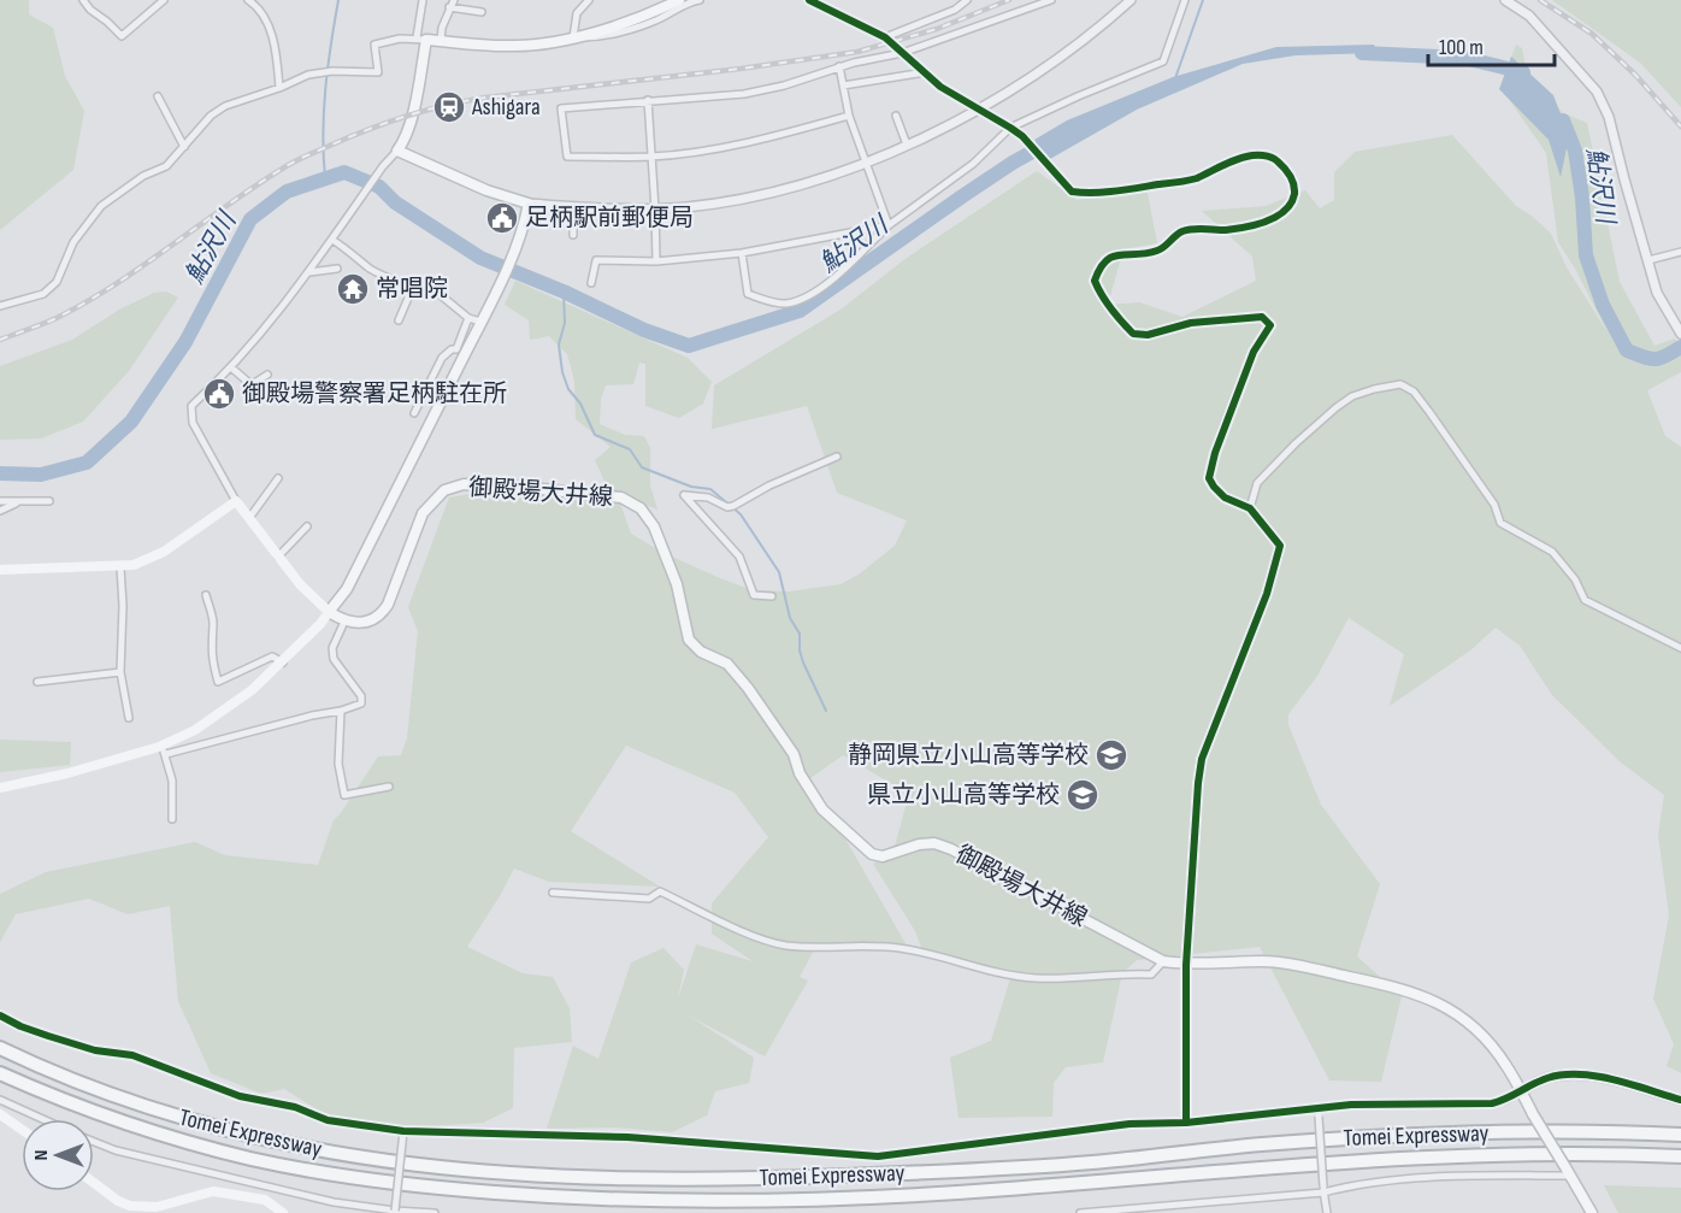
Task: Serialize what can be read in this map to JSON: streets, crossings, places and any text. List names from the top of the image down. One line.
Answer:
{"streets":{"highway":["Tomei Expressway"],"main road":["御殿場大井線"]},"water":["鮎沢川"],"places":{"station":["Ashigara"],"public building":["足柄駅前郵便局","御殿場警察署足柄駐在所"],"temple":["常唱院"],"school or university":["静岡県立小山高等学校","県立小山高等学校"]},"scale_bar":"100 m","north":"left"}
